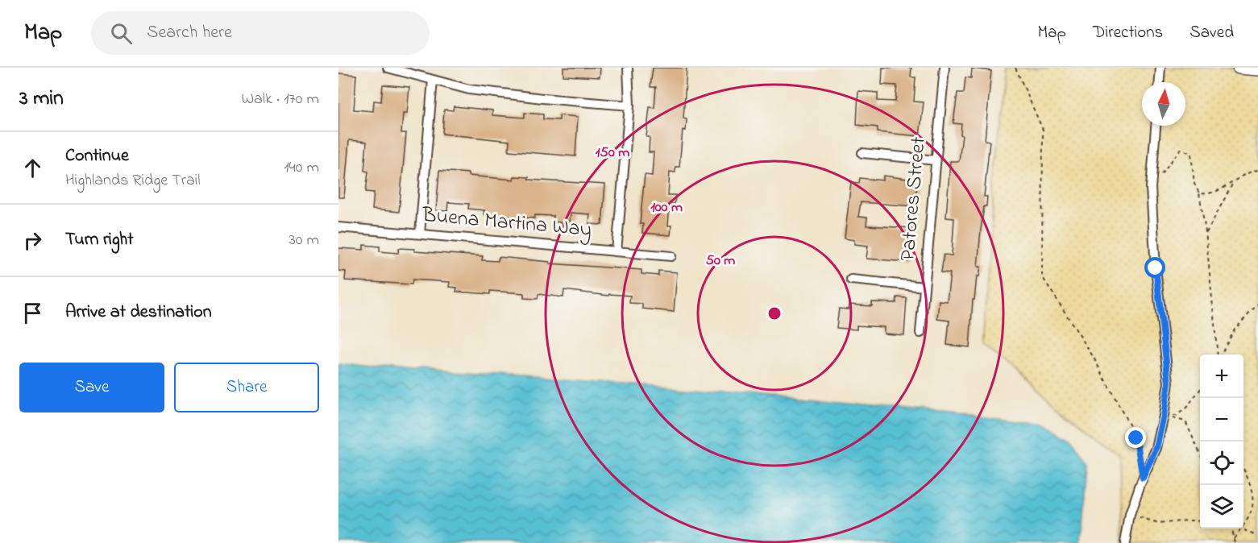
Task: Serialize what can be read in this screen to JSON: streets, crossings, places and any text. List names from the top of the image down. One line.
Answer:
{"streets":{"street":["Patores Street","Buena Martina Way"]},"north":"top","page":{"header":"Map","search":"Search here","nav":["Map","Directions","Saved"],"heading":["3 min","Walk · 170 m"],"list":[["Continue","Highlands Ridge Trail","140 m"],["Turn right","30 m"],"Arrive at destination"],"buttons":["Save","Share"],"map_buttons":["+","−"]},"rings":["150 m","100 m","50 m"]}
